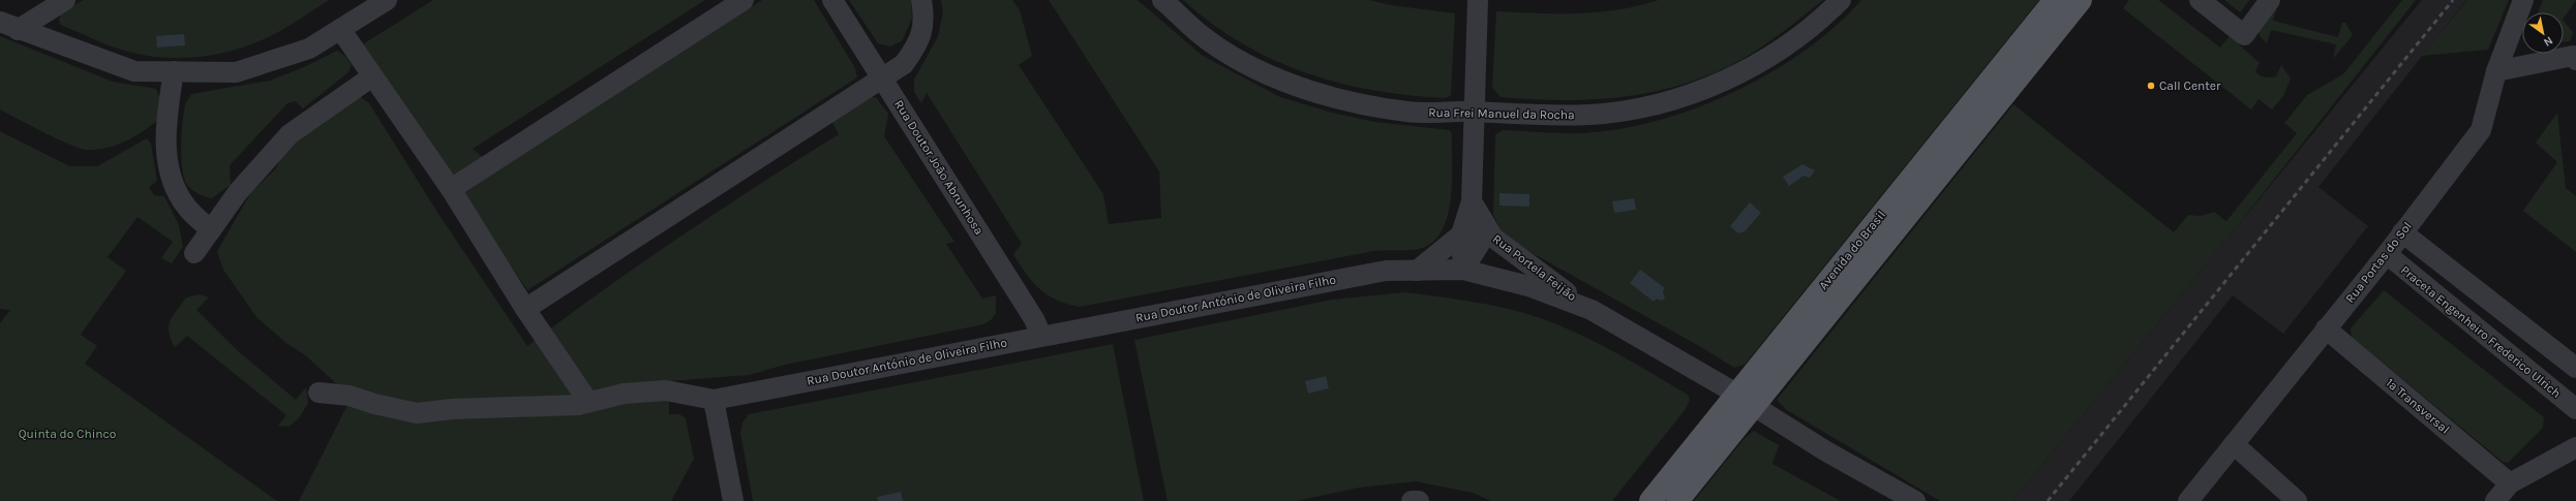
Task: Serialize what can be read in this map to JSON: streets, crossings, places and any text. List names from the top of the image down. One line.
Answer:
{"streets":{"main road":["Avenida do Brasil"],"street":["Rua Frei Manuel da Rocha","Rua Doutor João Abrunhosa","Rua Portas do Sol","Rua Portela Feijão","Rua Doutor António de Oliveira Filho","Praceta Engenheiro Frederico Ulrich","1ª Transversal"]},"crossings":[["Rua Frei Manuel da Rocha","Rua Portela Feijão"],["Rua Doutor João Abrunhosa","Rua Doutor António de Oliveira Filho"],["Avenida do Brasil","Rua Doutor António de Oliveira Filho"],["Rua Portas do Sol","Praceta Engenheiro Frederico Ulrich"],["Rua Portas do Sol","1ª Transversal"],["Rua Portela Feijão","Rua Doutor António de Oliveira Filho"]],"parks":["Quinta do Chinco"],"places":["Call Center"],"north":"bottom right"}
